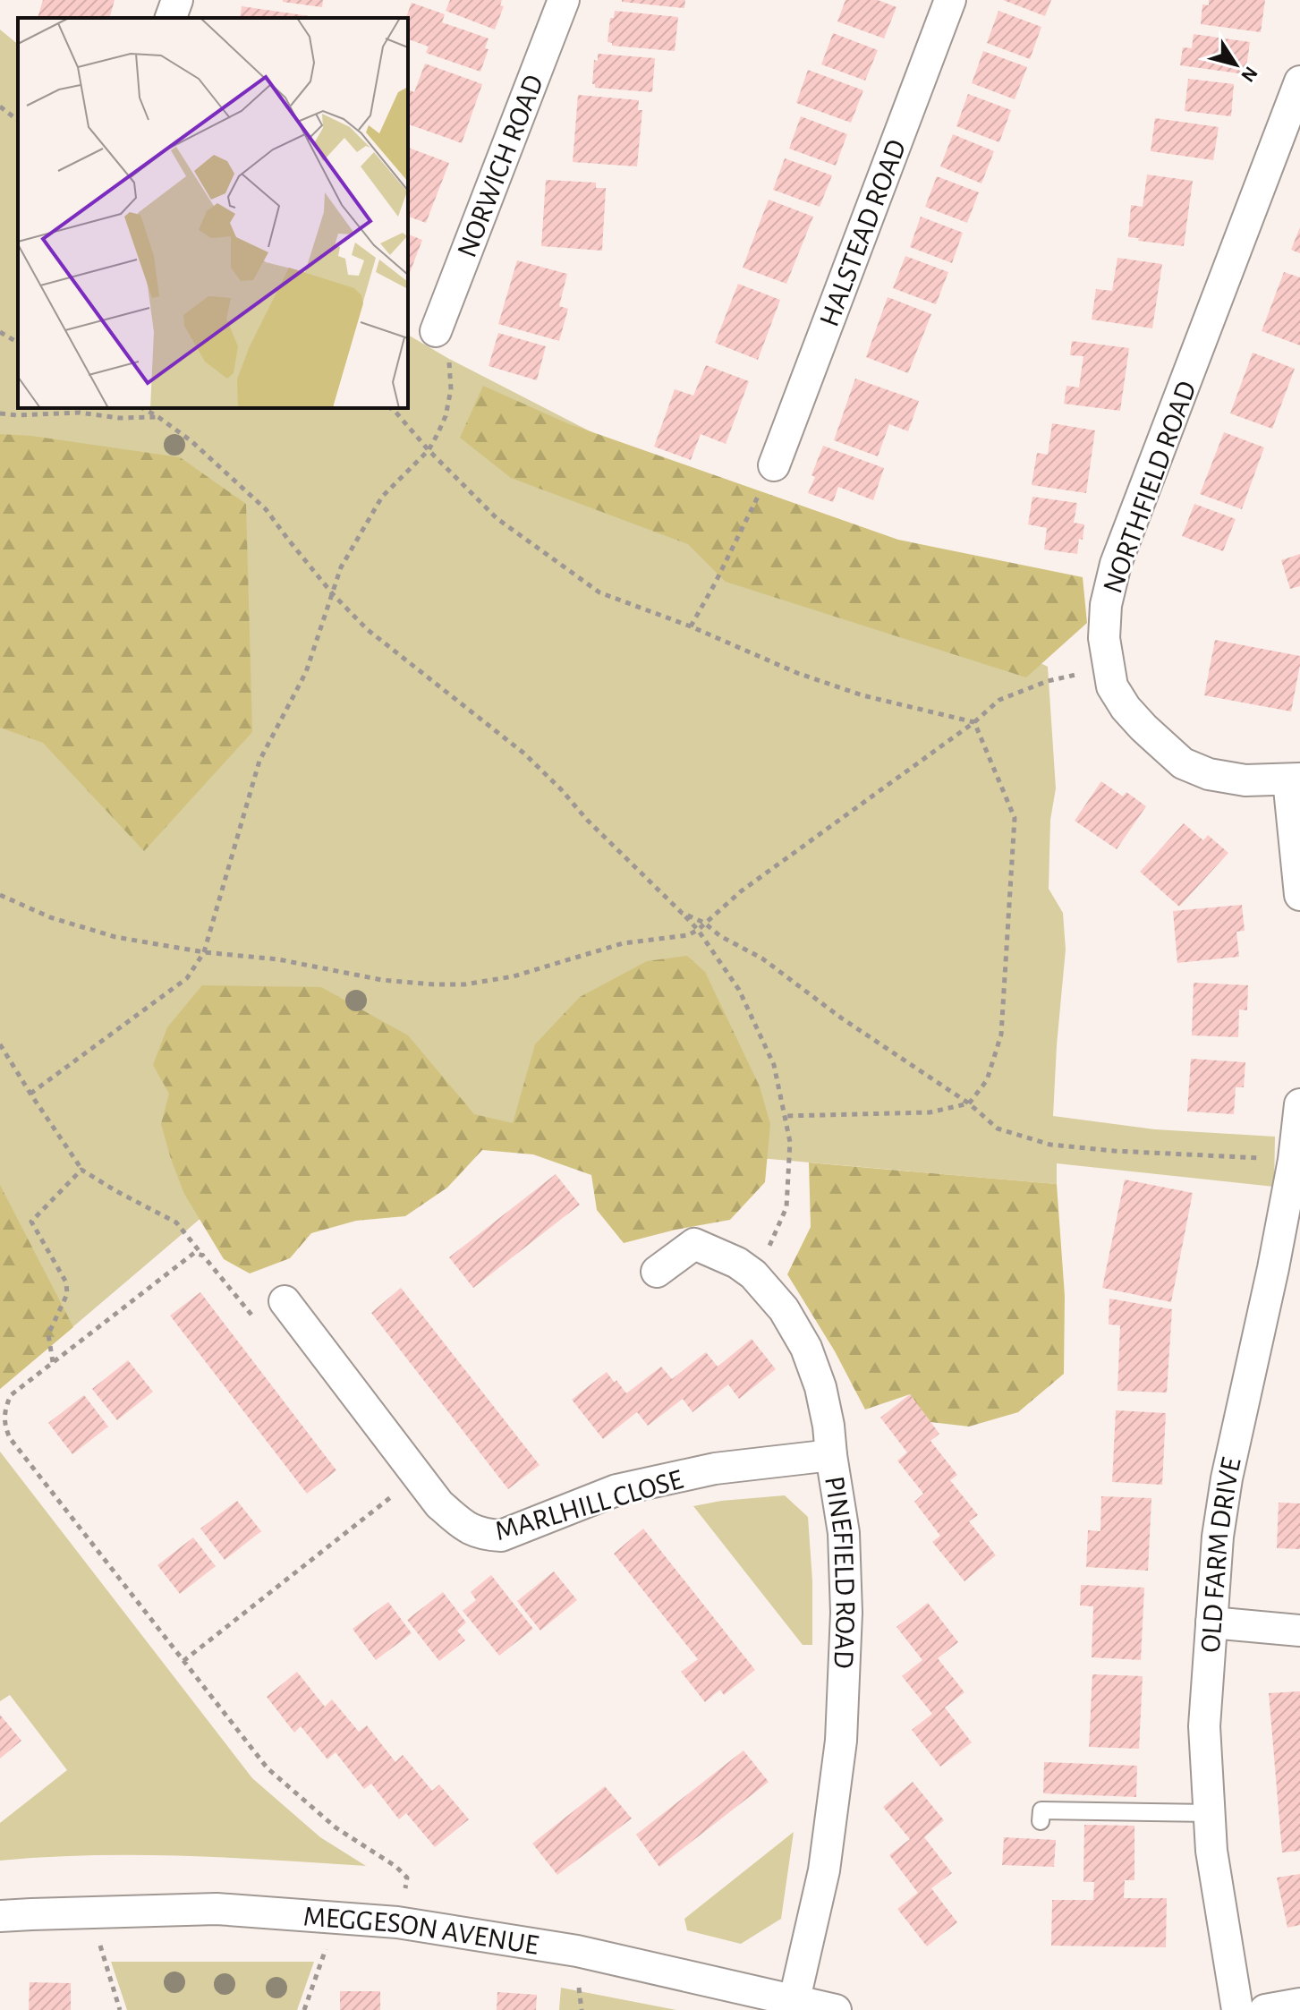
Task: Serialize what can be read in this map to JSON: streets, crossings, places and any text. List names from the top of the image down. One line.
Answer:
{"streets":{"street":["NORWICH ROAD","HALSTEAD ROAD","NORTHFIELD ROAD","MARLHILL CLOSE","OLD FARM DRIVE","PINEFIELD ROAD","MEGGESON AVENUE"]},"crossings":[["MARLHILL CLOSE","PINEFIELD ROAD"],["PINEFIELD ROAD","MEGGESON AVENUE"]],"north":"bottom right"}
